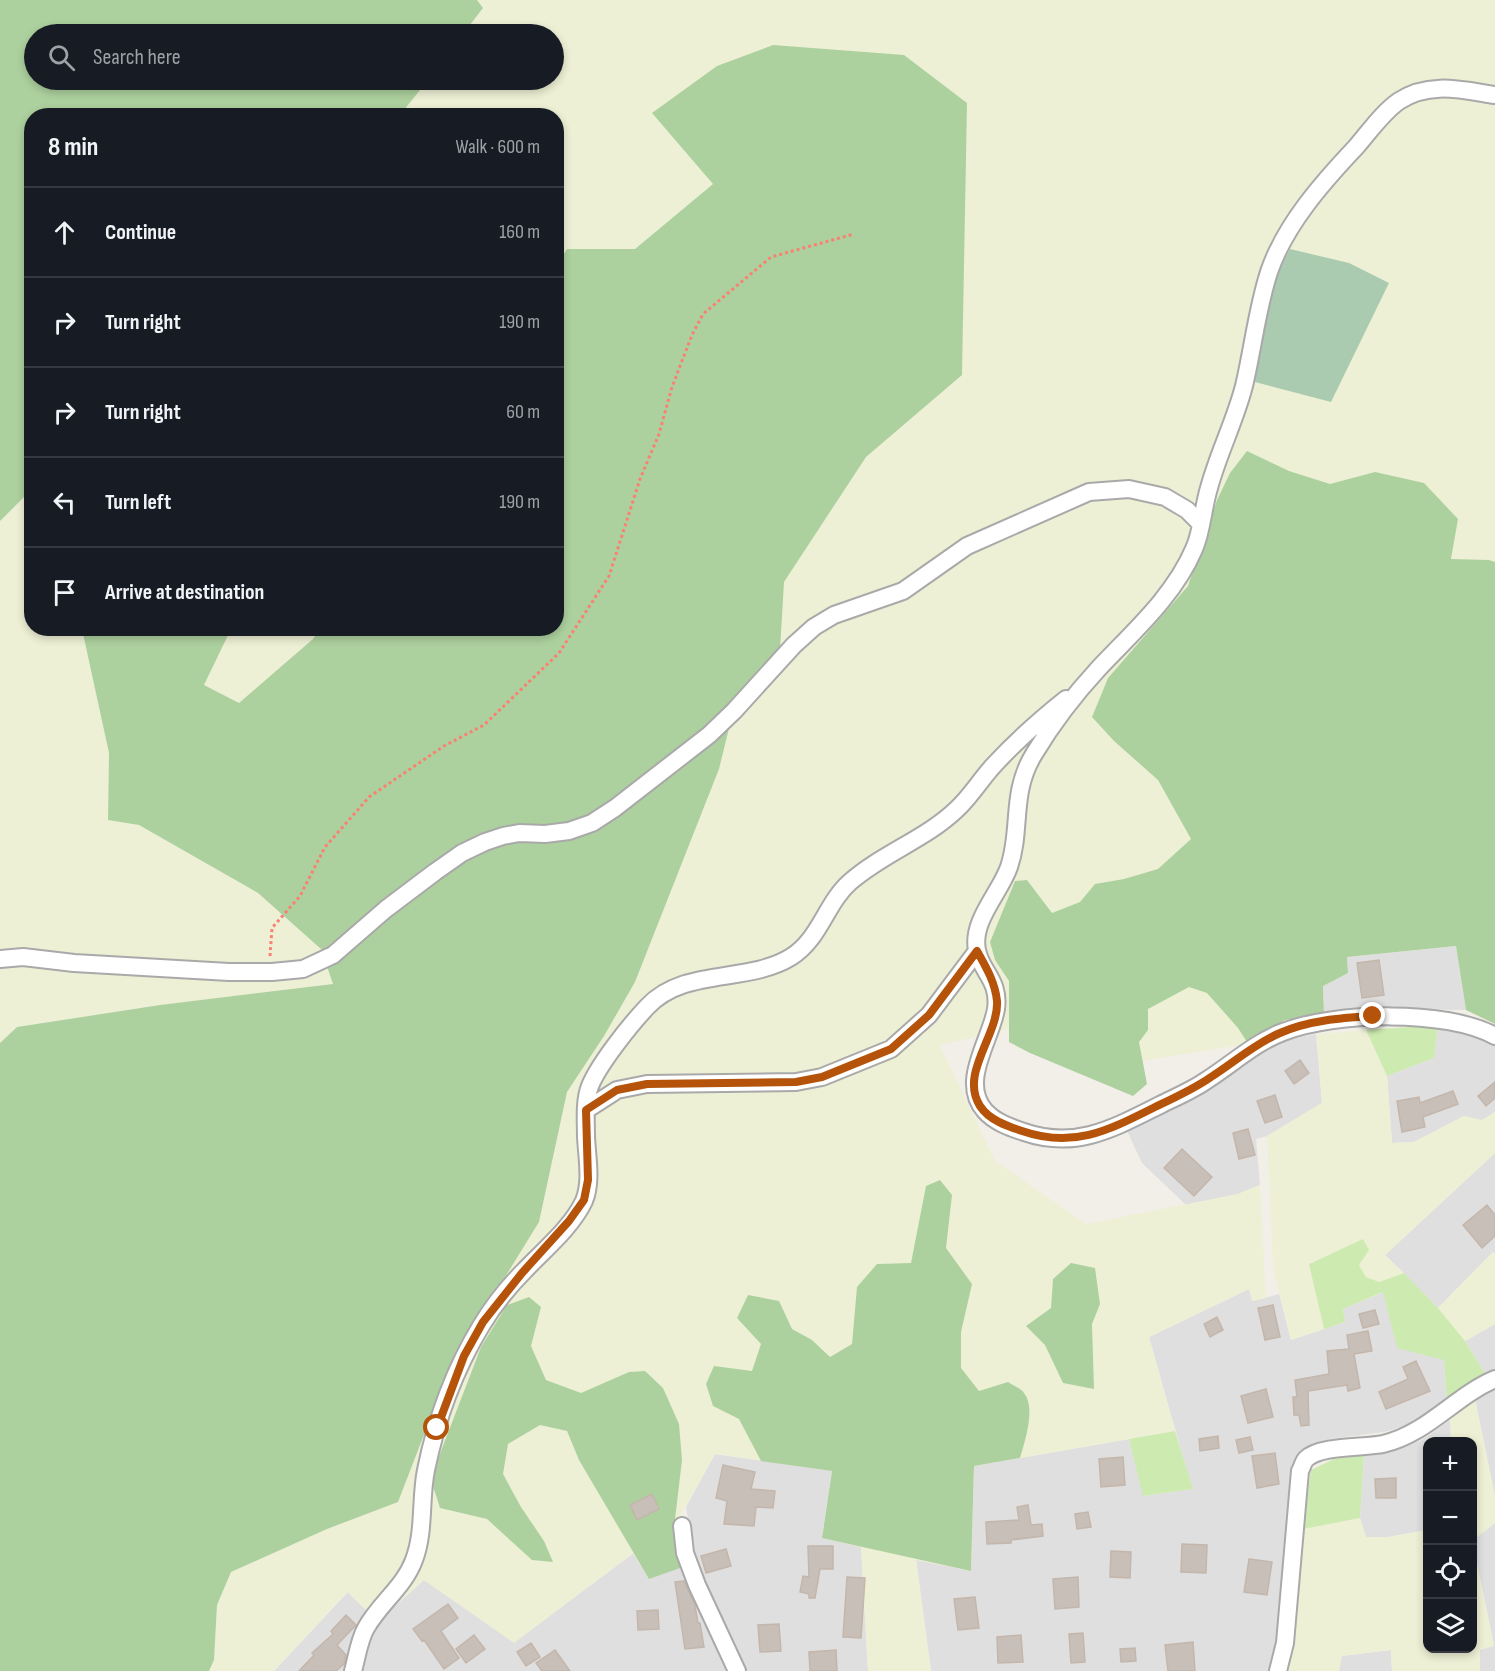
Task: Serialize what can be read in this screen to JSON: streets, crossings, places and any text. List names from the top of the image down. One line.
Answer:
{"page":{"search":"Search here","heading":["8 min","Walk · 600 m"],"list":[["Continue","160 m"],["Turn right","190 m"],["Turn right","60 m"],["Turn left","190 m"],"Arrive at destination"],"map_buttons":["+","−"]}}
